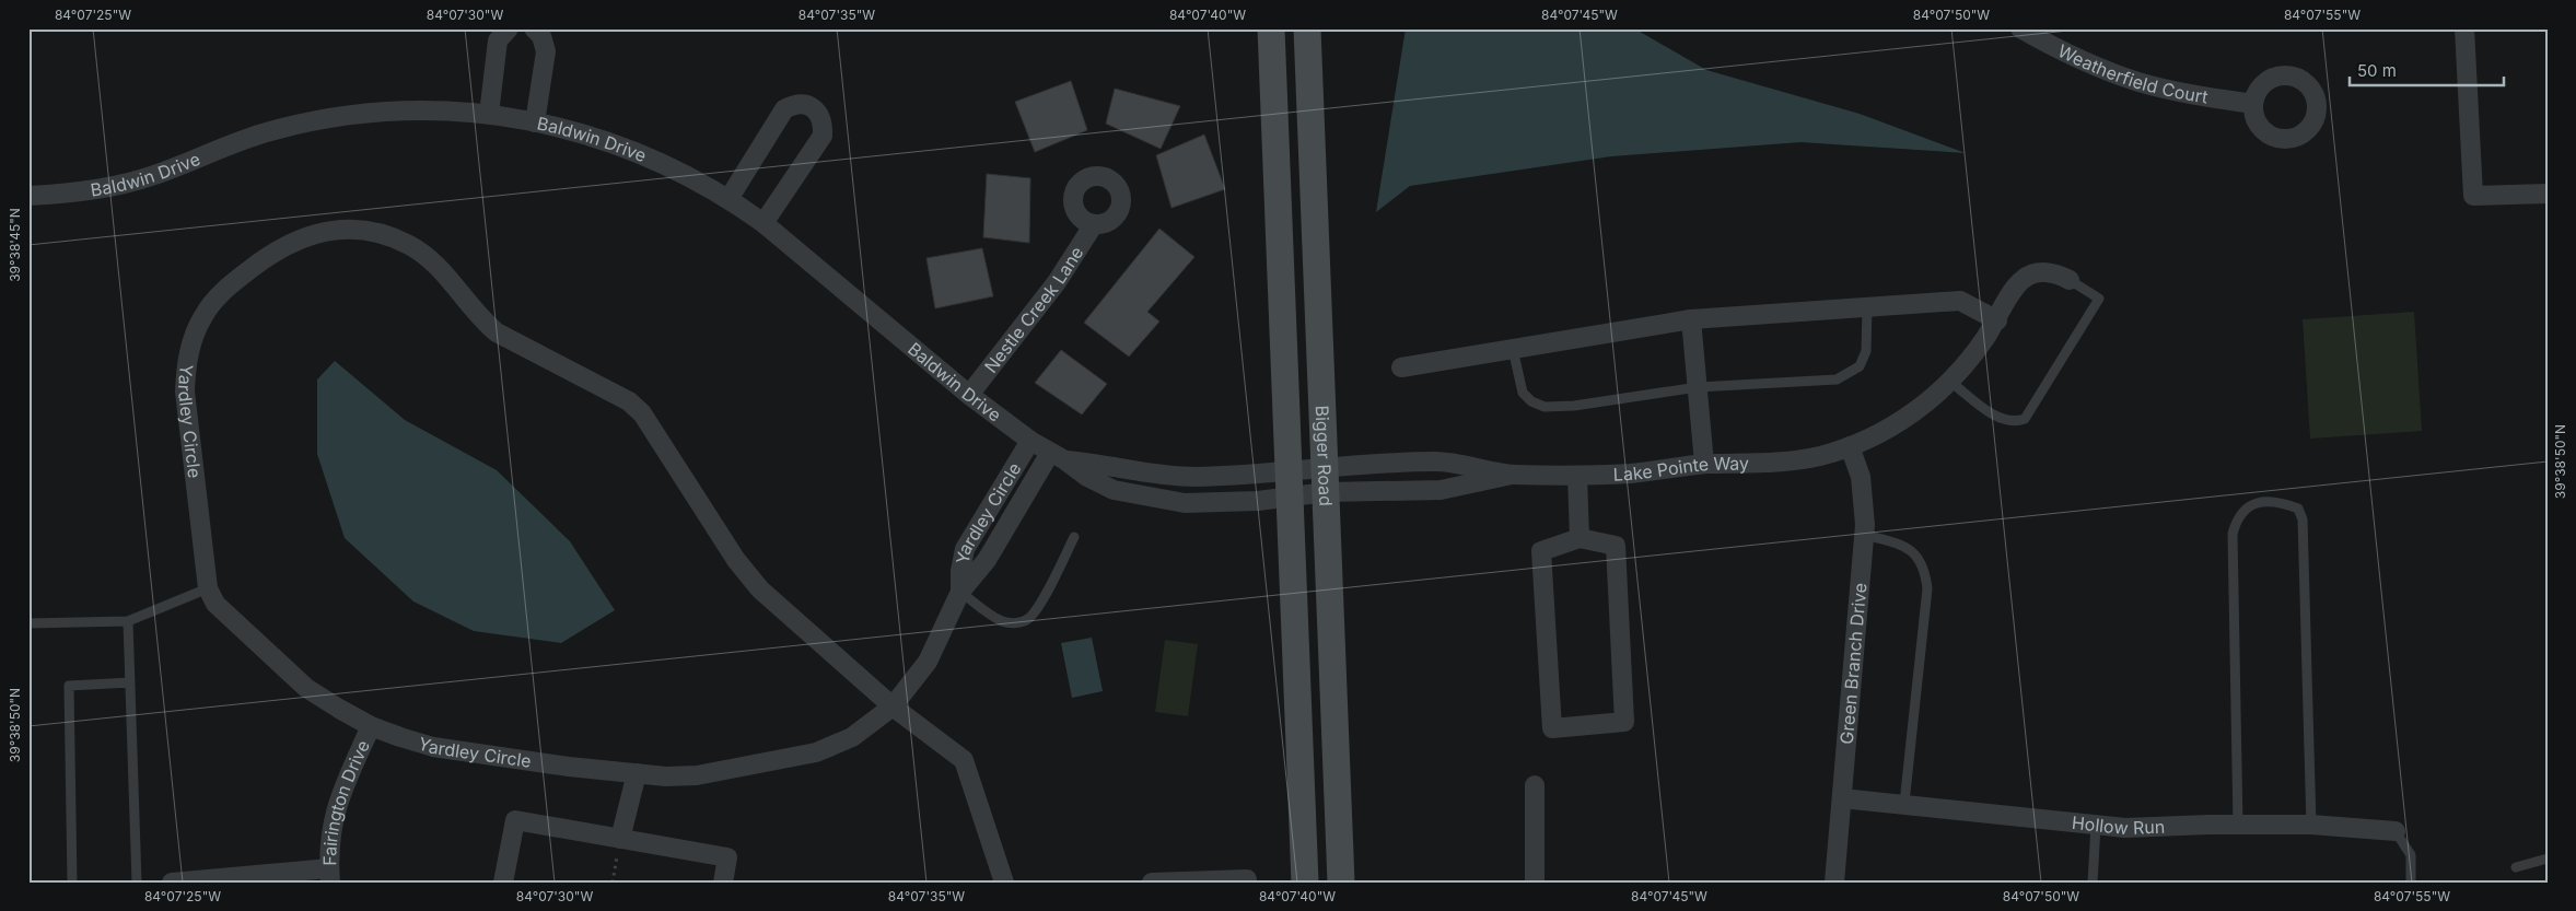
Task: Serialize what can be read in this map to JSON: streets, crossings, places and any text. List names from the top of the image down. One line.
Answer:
{"streets":{"street":["Weatherfield Court","Baldwin Drive","Nestle Creek Lane","Yardley Circle","Bigger Road","Lake Pointe Way","Green Branch Drive","Fairington Drive","Hollow Run"]},"crossings":[["Baldwin Drive","Nestle Creek Lane"],["Baldwin Drive","Yardley Circle"],["Baldwin Drive","Bigger Road"],["Baldwin Drive","Lake Pointe Way"],["Yardley Circle","Fairington Drive"],["Bigger Road","Lake Pointe Way"],["Lake Pointe Way","Green Branch Drive"],["Green Branch Drive","Hollow Run"]],"scale_bar":"50 m","coordinates":["84°07'25\"W","84°07'30\"W","84°07'35\"W","84°07'40\"W","84°07'45\"W","84°07'50\"W","84°07'55\"W","39°38'45\"N","39°38'50\"N"]}
